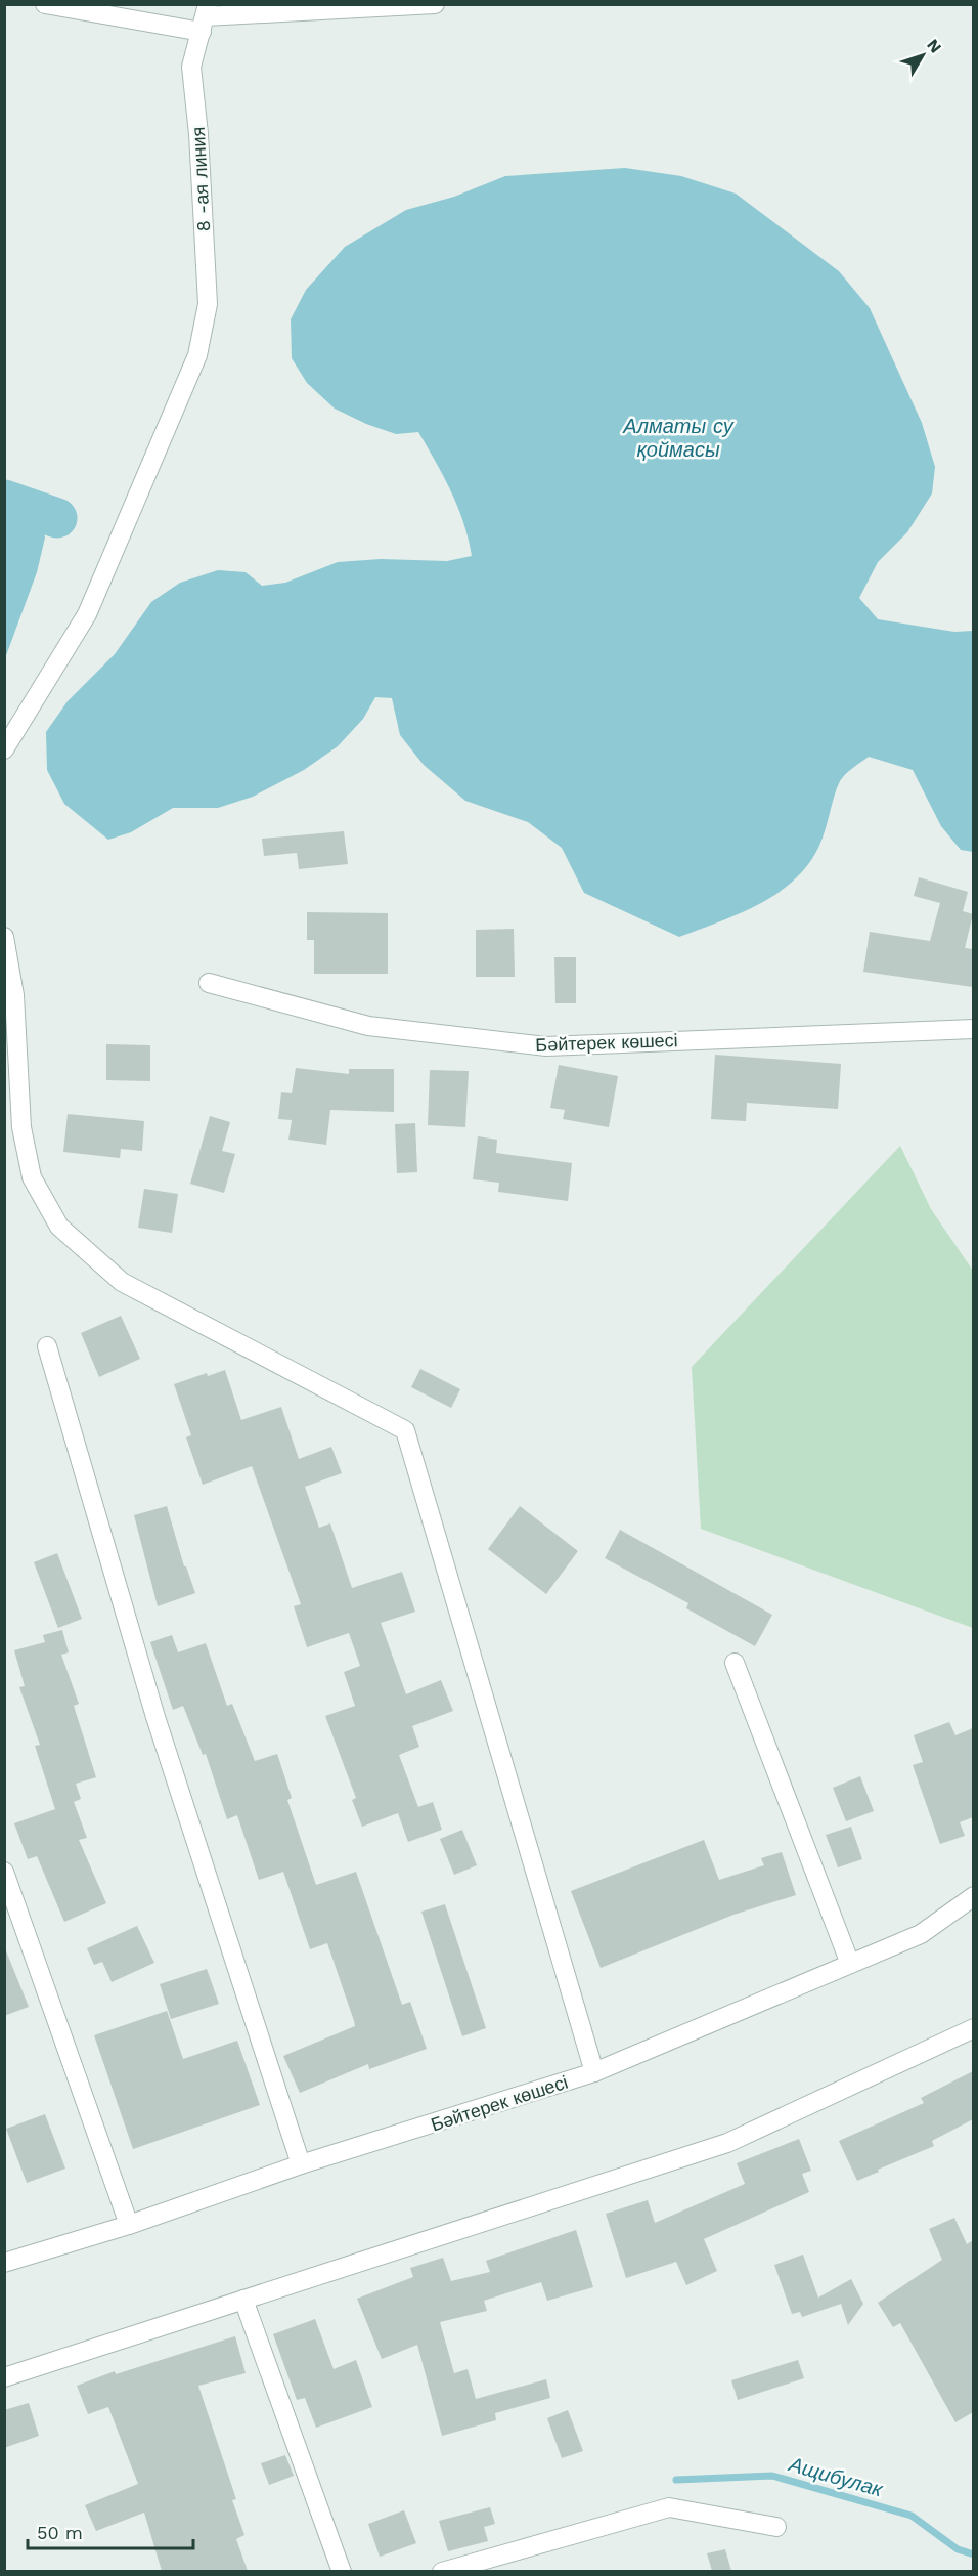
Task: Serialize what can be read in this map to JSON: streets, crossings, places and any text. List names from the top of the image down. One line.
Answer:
{"streets":{"street":["8 -ая линия","Бәйтерек көшесі"]},"water":["Алматы су қоймасы","Ащибулак"],"scale_bar":"50 m","north":"top right"}
